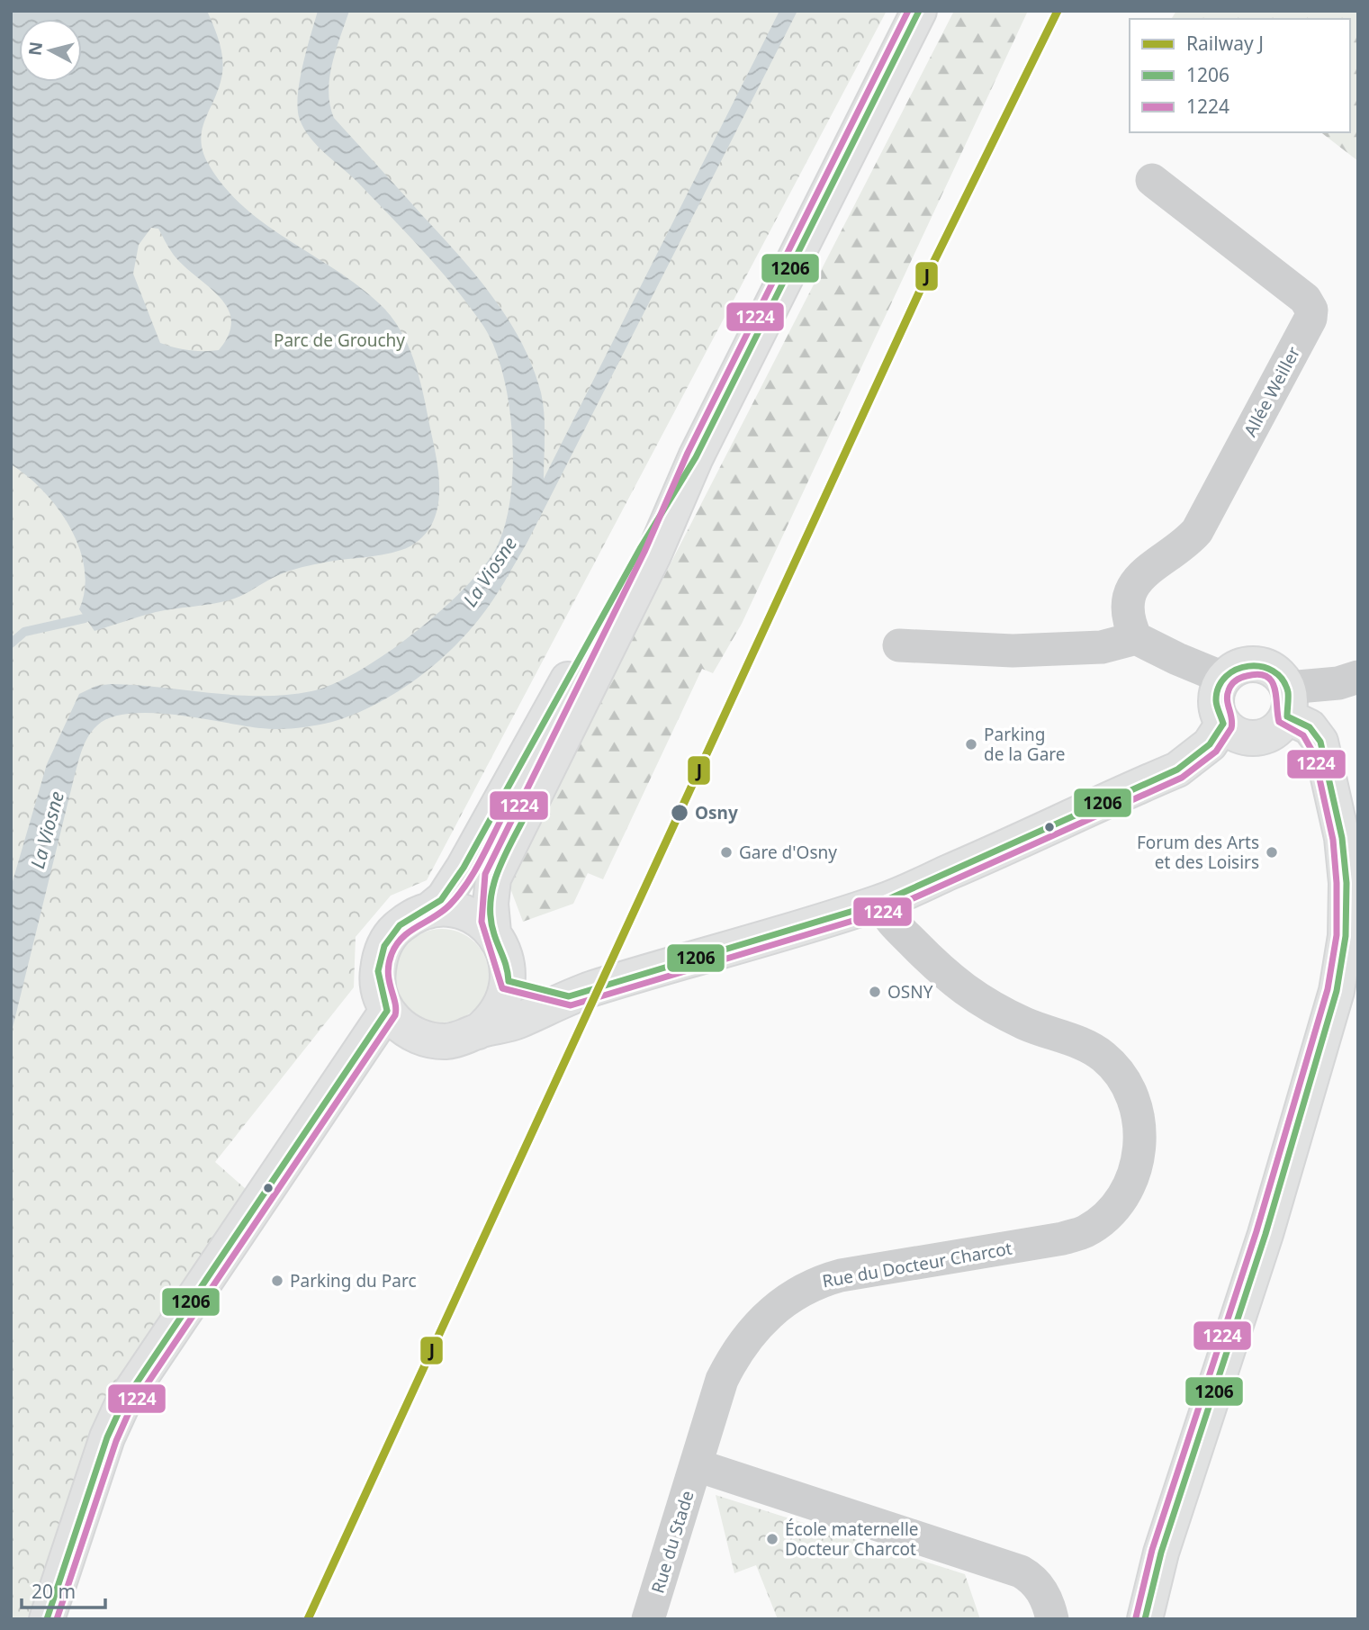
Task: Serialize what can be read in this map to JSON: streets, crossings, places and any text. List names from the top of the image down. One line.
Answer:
{"streets":{"street":["Allée Weiller","Rue du Docteur Charcot","Rue du Stade"]},"crossings":[["Rue du Docteur Charcot","Rue du Stade"]],"water":["La Viosne"],"parks":["Parc de Grouchy"],"places":["Parking de la Gare","Osny","Gare d'Osny","Forum des Arts et des Loisirs","OSNY","Parking du Parc","École maternelle Docteur Charcot"],"lines":["rail line J","transit line 1206","transit line 1224"],"legend":["Railway J","1206","1224"],"scale_bar":"20 m","north":"left"}
